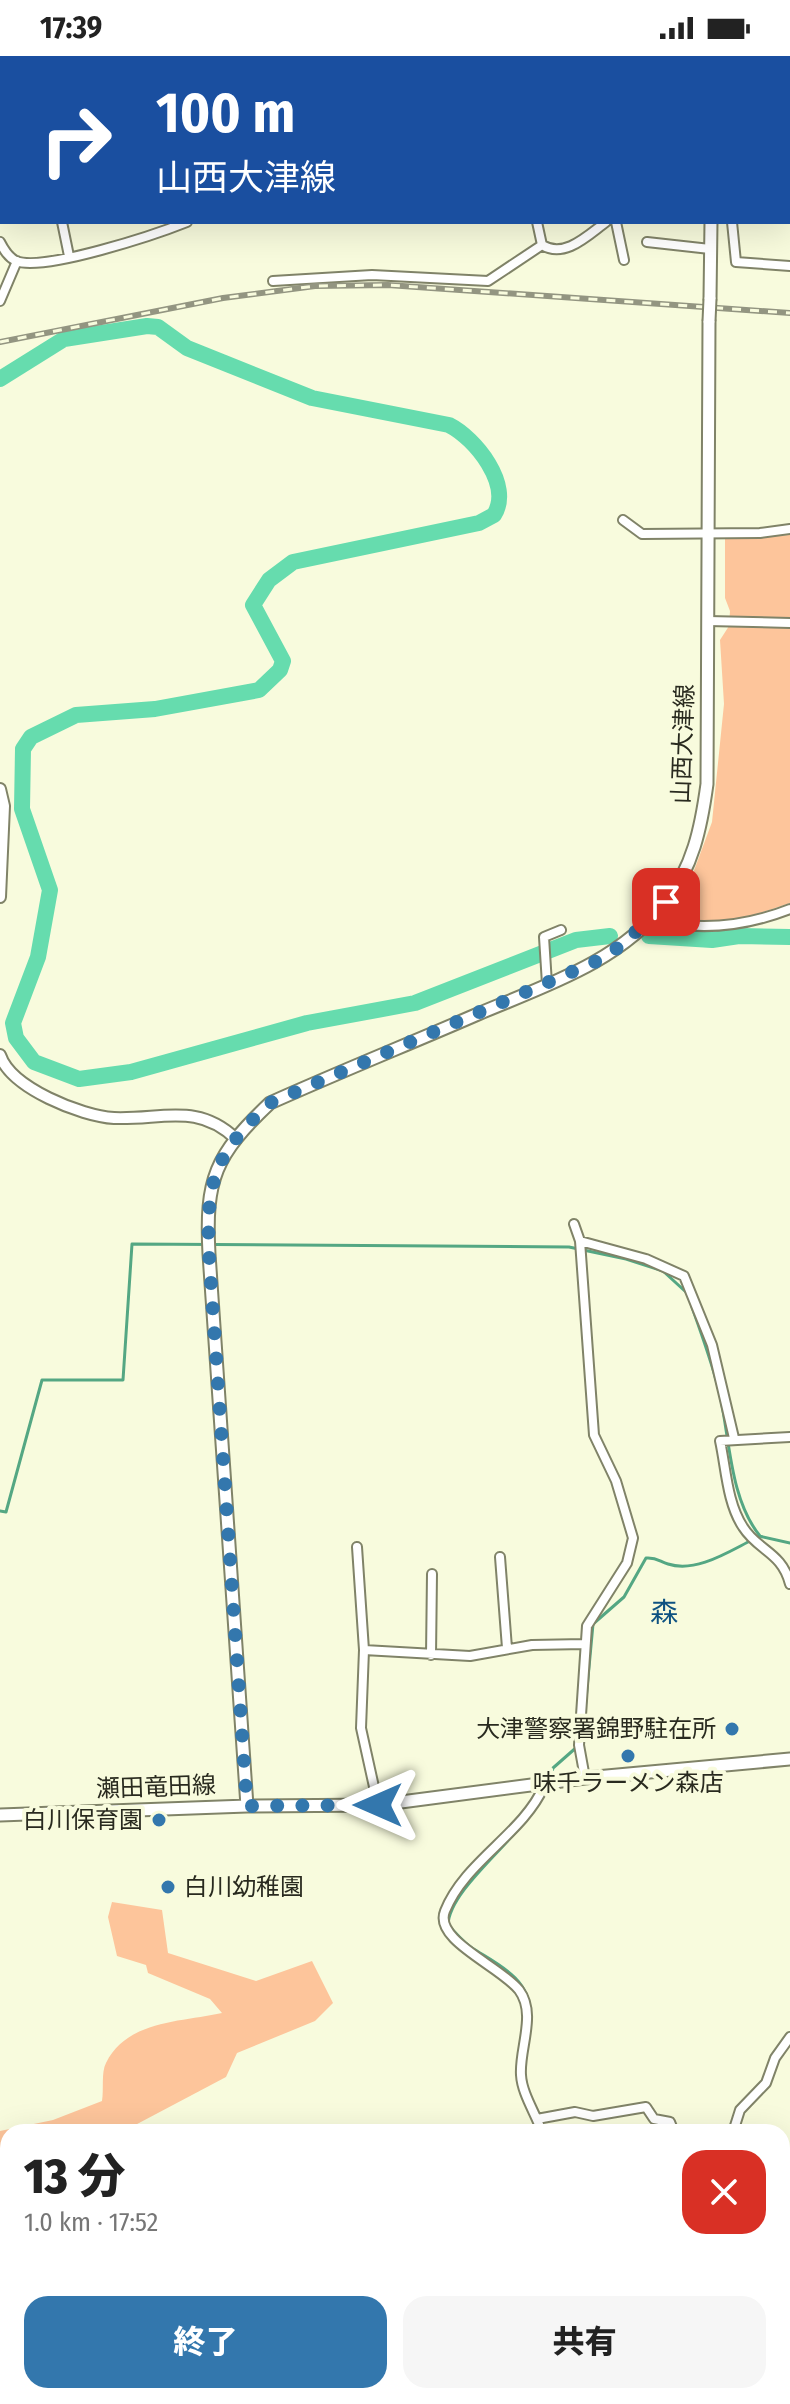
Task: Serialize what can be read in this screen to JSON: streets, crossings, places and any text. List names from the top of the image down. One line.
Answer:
{"streets":{"main road":["山西大津線","瀬田竜田線"]},"crossings":[["山西大津線","瀬田竜田線"]],"districts":["森"],"places":["大津警察署錦野駐在所","味千ラーメン森店","白川保育園","白川幼稚園"],"page":{"status":"17:39","turn":["100 m","山西大津線"],"heading":["13 分","1.0 km · 17:52"],"buttons":["終了","共有"]}}
